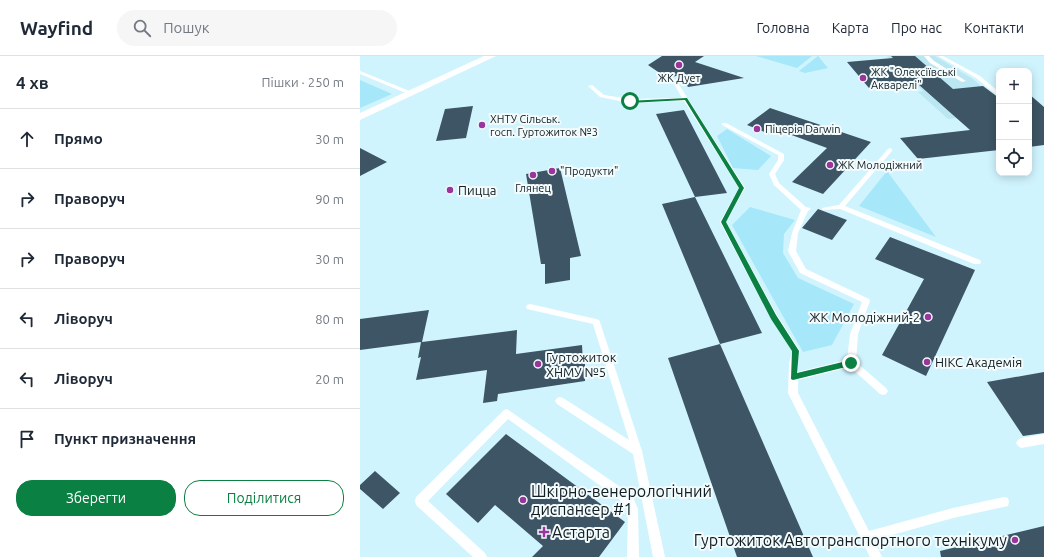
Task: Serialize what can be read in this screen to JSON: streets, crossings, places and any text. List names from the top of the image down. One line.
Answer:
{"places":{"other":["ЖК Дует","ЖК \"Олексіївські Акварелі\"","ХНТУ Сільськ. госп. Гуртожиток №3","Піцерія Darwin","ЖК Молодіжний","\"Продукти\"","Глянец","Пицца","ЖК Молодіжний-2","НІКС Академія","Гуртожиток ХНМУ №5","Шкірно-венерологічний диспансер #1","Гуртожиток Автотранспортного технікуму"],"health":["Астарта"]},"page":{"header":"Wayfind","search":"Пошук","nav":["Головна","Карта","Про нас","Контакти"],"heading":["4 хв","Пішки · 250 m"],"map_buttons":["+","−"],"list":[["Прямо","30 m"],["Праворуч","90 m"],["Праворуч","30 m"],["Ліворуч","80 m"],["Ліворуч","20 m"],"Пункт призначення"],"buttons":["Зберегти","Поділитися"]}}
